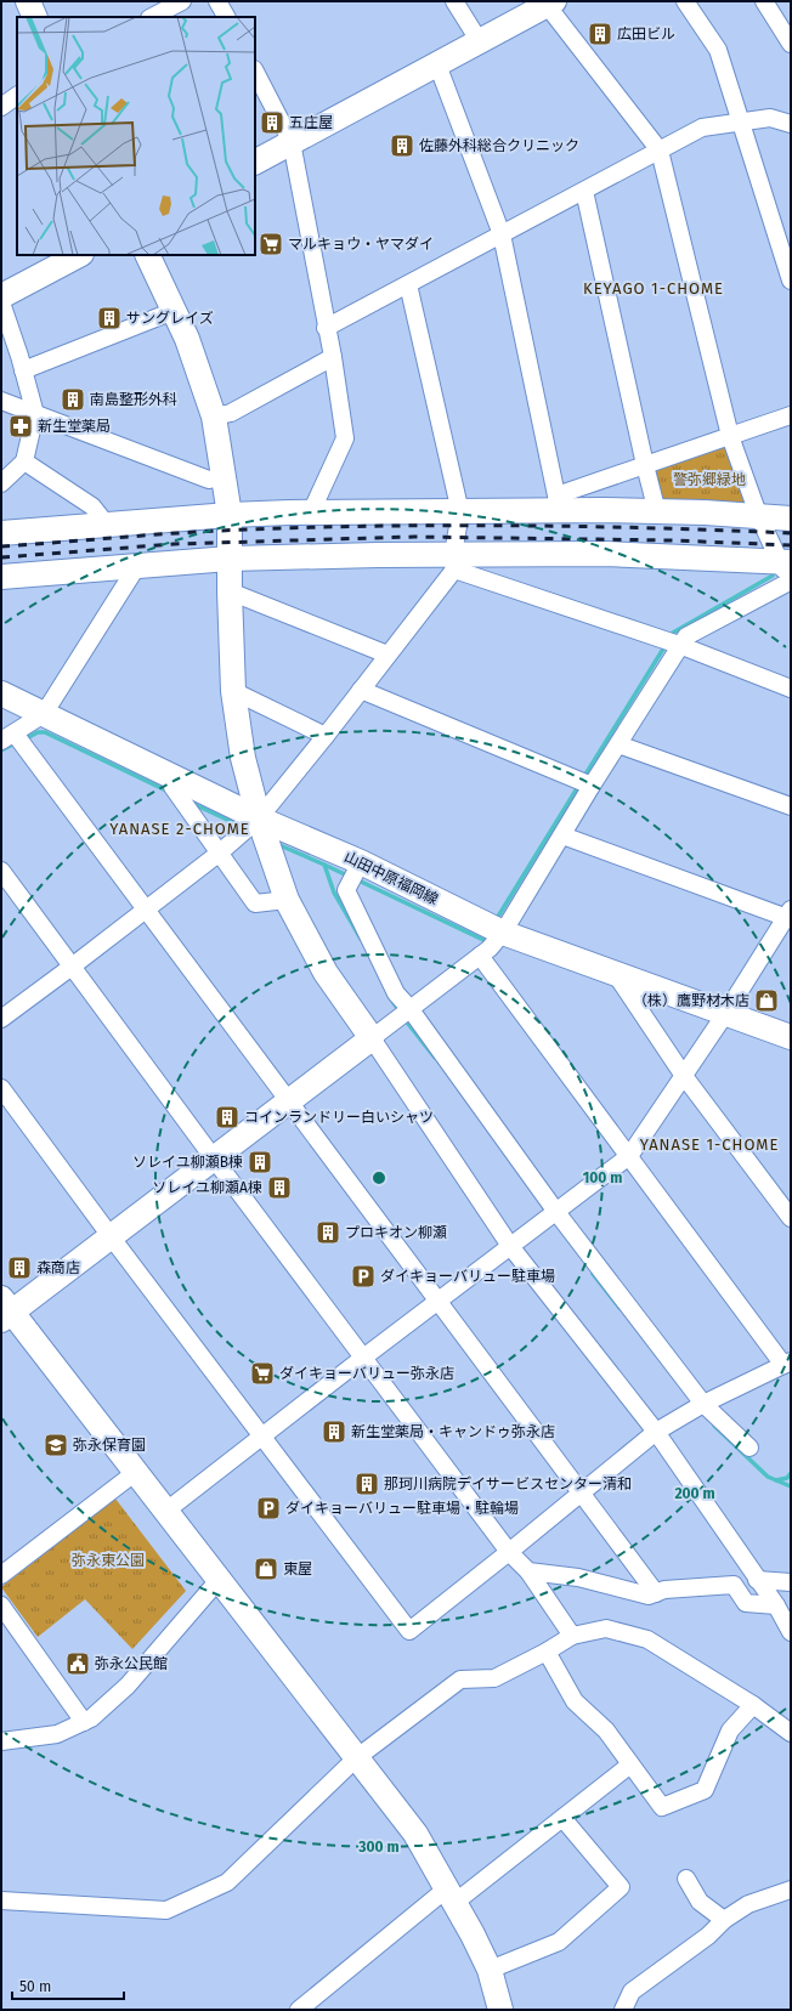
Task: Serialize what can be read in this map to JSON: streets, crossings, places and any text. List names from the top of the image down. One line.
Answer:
{"streets":{"street":["山田中原福岡線"]},"districts":["KEYAGO 1-CHOME","YANASE 2-CHOME","YANASE 1-CHOME"],"parks":["警弥郷緑地","弥永東公園"],"places":{"building":["広田ビル","五庄屋","佐藤外科総合クリニック","サングレイズ","南島整形外科","コインランドリー白いシャツ","ソレイユ柳瀬B棟","ソレイユ柳瀬A棟","プロキオン柳瀬","森商店","新生堂薬局・キャンドゥ弥永店","那珂川病院デイサービスセンター清和"],"supermarket":["マルキョウ・ヤマダイ","ダイキョーバリュー弥永店"],"pharmacy":["新生堂薬局"],"shop":["（株）鷹野材木店","東屋"],"parking":["ダイキョーバリュー駐車場","ダイキョーバリュー駐車場・駐輪場"],"school or university":["弥永保育園"],"public building":["弥永公民館"]},"scale_bar":"50 m","rings":["100 m","200 m","300 m"]}
